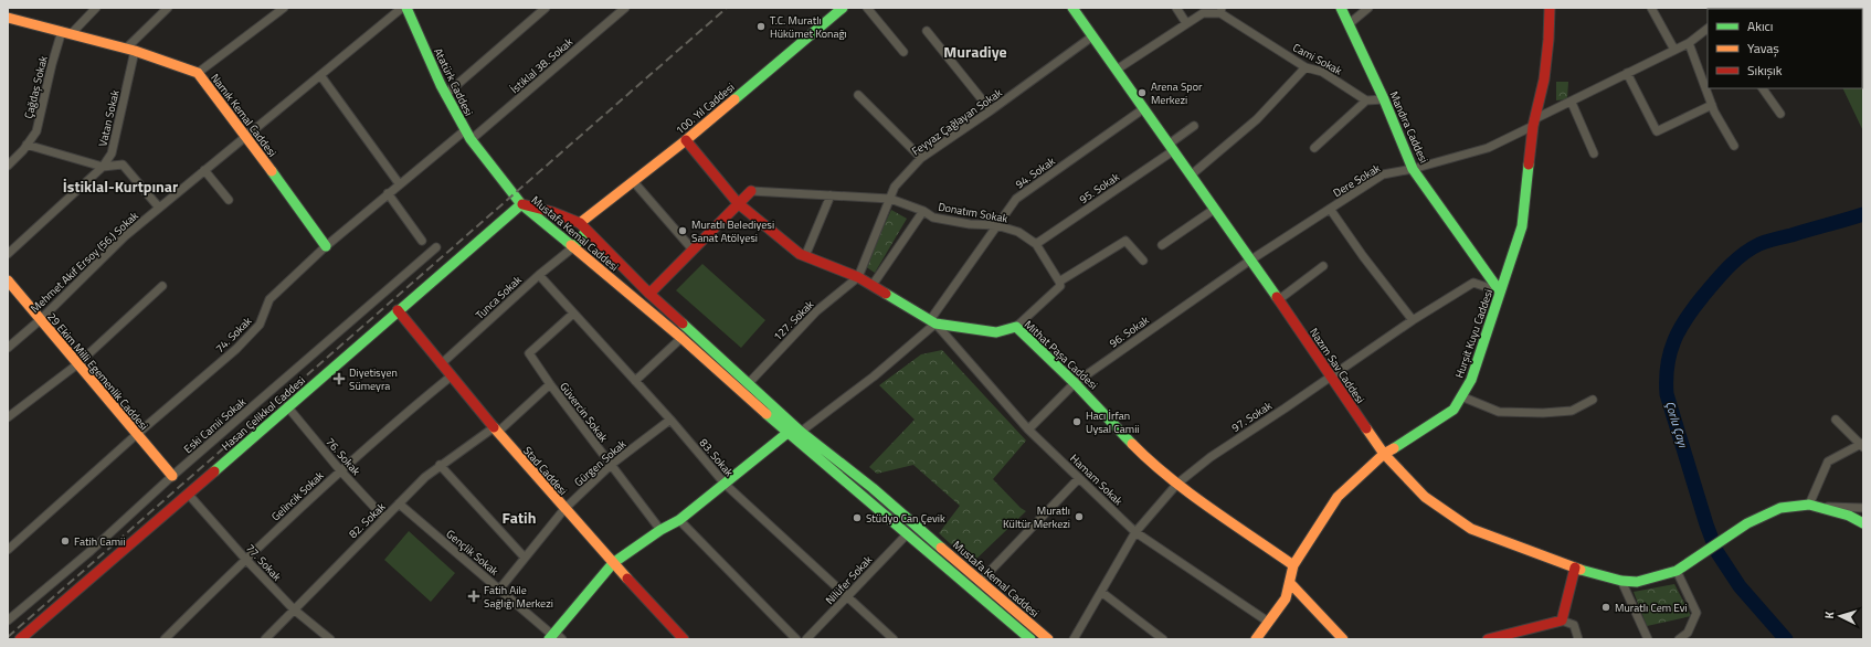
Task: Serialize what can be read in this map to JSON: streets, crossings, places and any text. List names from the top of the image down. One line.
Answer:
{"streets":{"street":["Cami Sokak","İstiklal 38. Sokak","Atatürk Caddesi","Çağdaş Sokak","100. Yıl Caddesi","Namık Kemal Caddesi","Vatan Sokak","Feyyaz Çağlayan Sokak","Mandıra Caddesi","94. Sokak","Dere Sokak","95. Sokak","Donatım Sokak","Mustafa Kemal Caddesi","Mehmet Akif Ersoy (56.) Sokak","Tunca Sokak","127. Sokak","96. Sokak","Hurşit Kuyu Caddesi","74. Sokak","Mithat Paşa Caddesi","Nazım Sav Caddesi","29 Ekim Milli Egemenlik Caddesi","Güvercin Sokak","Hasan Çelikkol Caddesi","97. Sokak","Eski Camii Sokak","76. Sokak","83. Sokak","Gürgen Sokak","Stad Caddesi","Hamam Sokak","Gelincik Sokak","82. Sokak","Gençlik Sokak","77. Sokak","Nilüfer Sokak"]},"crossings":[["İstiklal 38. Sokak","Atatürk Caddesi"],["Atatürk Caddesi","Mustafa Kemal Caddesi"],["Atatürk Caddesi","74. Sokak"],["Atatürk Caddesi","Hasan Çelikkol Caddesi"],["Çağdaş Sokak","Namık Kemal Caddesi"],["100. Yıl Caddesi","Mustafa Kemal Caddesi"],["100. Yıl Caddesi","Tunca Sokak"],["100. Yıl Caddesi","Mithat Paşa Caddesi"],["Namık Kemal Caddesi","Vatan Sokak"],["Namık Kemal Caddesi","Mehmet Akif Ersoy (56.) Sokak"],["Namık Kemal Caddesi","74. Sokak"],["Feyyaz Çağlayan Sokak","Donatım Sokak"],["Feyyaz Çağlayan Sokak","127. Sokak"],["Feyyaz Çağlayan Sokak","Mithat Paşa Caddesi"],["Feyyaz Çağlayan Sokak","Nazım Sav Caddesi"],["Mandıra Caddesi","Dere Sokak"],["Mandıra Caddesi","Hurşit Kuyu Caddesi"],["Mandıra Caddesi","97. Sokak"],["94. Sokak","Donatım Sokak"],["94. Sokak","Mustafa Kemal Caddesi"],["94. Sokak","Mithat Paşa Caddesi"],["94. Sokak","Nazım Sav Caddesi"],["94. Sokak","Hamam Sokak"],["Dere Sokak","96. Sokak"],["Dere Sokak","Hurşit Kuyu Caddesi"],["Dere Sokak","Nazım Sav Caddesi"],["95. Sokak","Donatım Sokak"],["95. Sokak","Nazım Sav Caddesi"],["Mustafa Kemal Caddesi","Tunca Sokak"],["Mustafa Kemal Caddesi","127. Sokak"],["Mustafa Kemal Caddesi","Hasan Çelikkol Caddesi"],["Mustafa Kemal Caddesi","Nilüfer Sokak"],["Mehmet Akif Ersoy (56.) Sokak","29 Ekim Milli Egemenlik Caddesi"],["Tunca Sokak","83. Sokak"],["Tunca Sokak","Stad Caddesi"],["127. Sokak","Mithat Paşa Caddesi"],["96. Sokak","Mithat Paşa Caddesi"],["96. Sokak","Nazım Sav Caddesi"],["96. Sokak","Hamam Sokak"],["Hurşit Kuyu Caddesi","Mithat Paşa Caddesi"],["Hurşit Kuyu Caddesi","Nazım Sav Caddesi"],["Hurşit Kuyu Caddesi","97. Sokak"],["Hurşit Kuyu Caddesi","Hamam Sokak"],["74. Sokak","29 Ekim Milli Egemenlik Caddesi"],["Mithat Paşa Caddesi","97. Sokak"],["Mithat Paşa Caddesi","Hamam Sokak"],["Nazım Sav Caddesi","97. Sokak"],["29 Ekim Milli Egemenlik Caddesi","Eski Camii Sokak"],["Güvercin Sokak","83. Sokak"],["Güvercin Sokak","Gürgen Sokak"],["Güvercin Sokak","82. Sokak"],["Hasan Çelikkol Caddesi","76. Sokak"],["Hasan Çelikkol Caddesi","Stad Caddesi"],["Hasan Çelikkol Caddesi","77. Sokak"],["97. Sokak","Hamam Sokak"],["76. Sokak","Gelincik Sokak"],["76. Sokak","82. Sokak"],["83. Sokak","Gürgen Sokak"],["83. Sokak","Nilüfer Sokak"],["Gürgen Sokak","Stad Caddesi"],["Gürgen Sokak","Gençlik Sokak"],["Stad Caddesi","Gelincik Sokak"],["Stad Caddesi","82. Sokak"],["Gelincik Sokak","77. Sokak"],["82. Sokak","Gençlik Sokak"],["82. Sokak","77. Sokak"]],"districts":["Muradiye","İstiklal-Kurtpınar","Fatih"],"water":["Çorlu Çayı"],"places":{"other":["T.C. Muratlı Hükümet Konağı","Arena Spor Merkezi","Muratlı Belediyesi Sanat Atölyesi","Hacı İrfan Uysal Camii","Muratlı Kültür Merkezi","Stüdyo Can Çevik","Fatih Camii","Muratlı Cem Evi"],"health":["Diyetisyen Sümeyra","Fatih Aile Sağlığı Merkezi"]},"legend":["Akıcı","Yavaş","Sıkışık"],"north":"left"}
